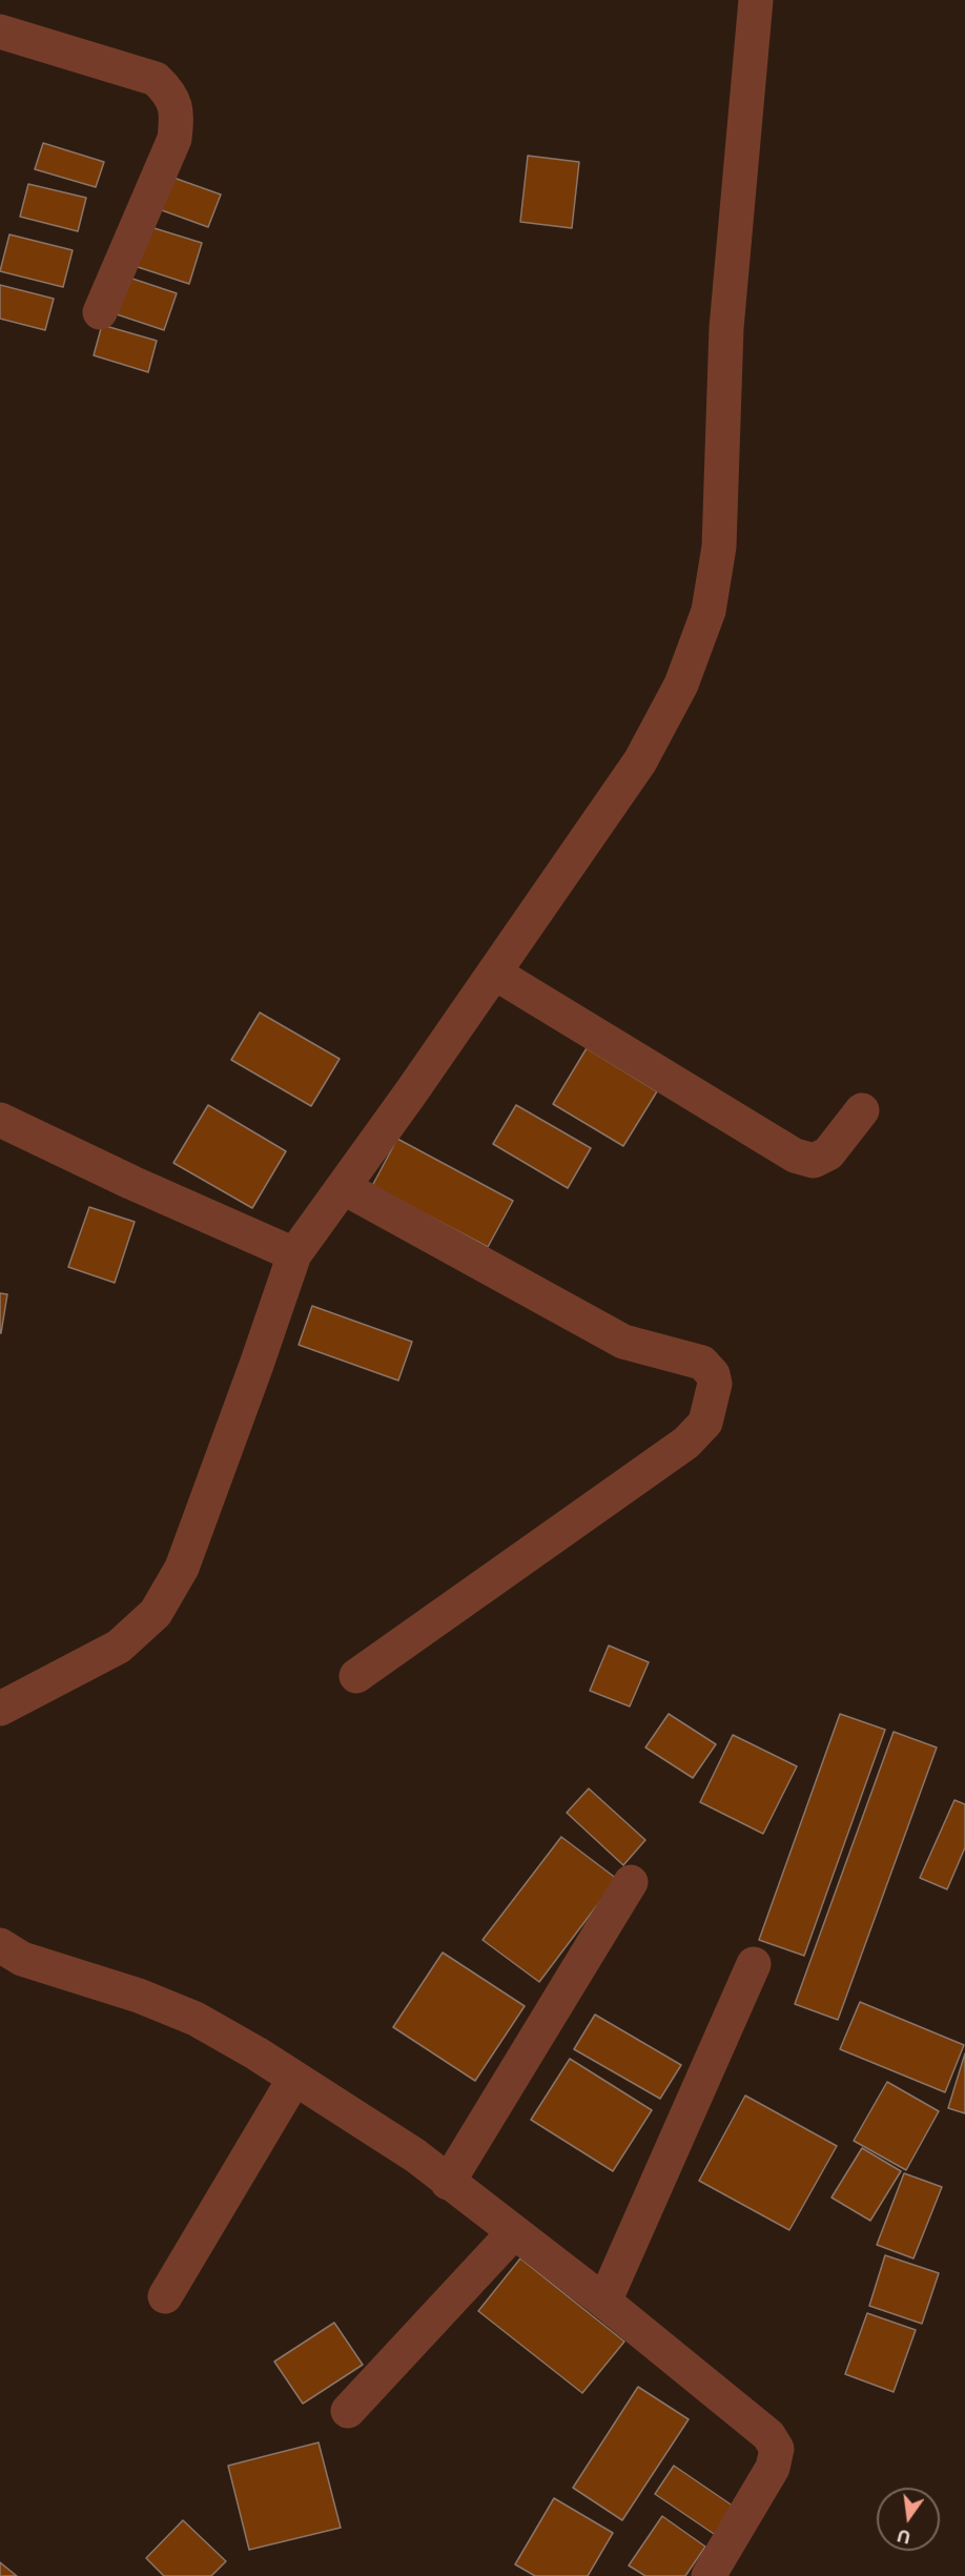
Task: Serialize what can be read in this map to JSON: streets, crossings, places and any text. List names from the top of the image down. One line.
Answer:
{"north":"bottom"}
